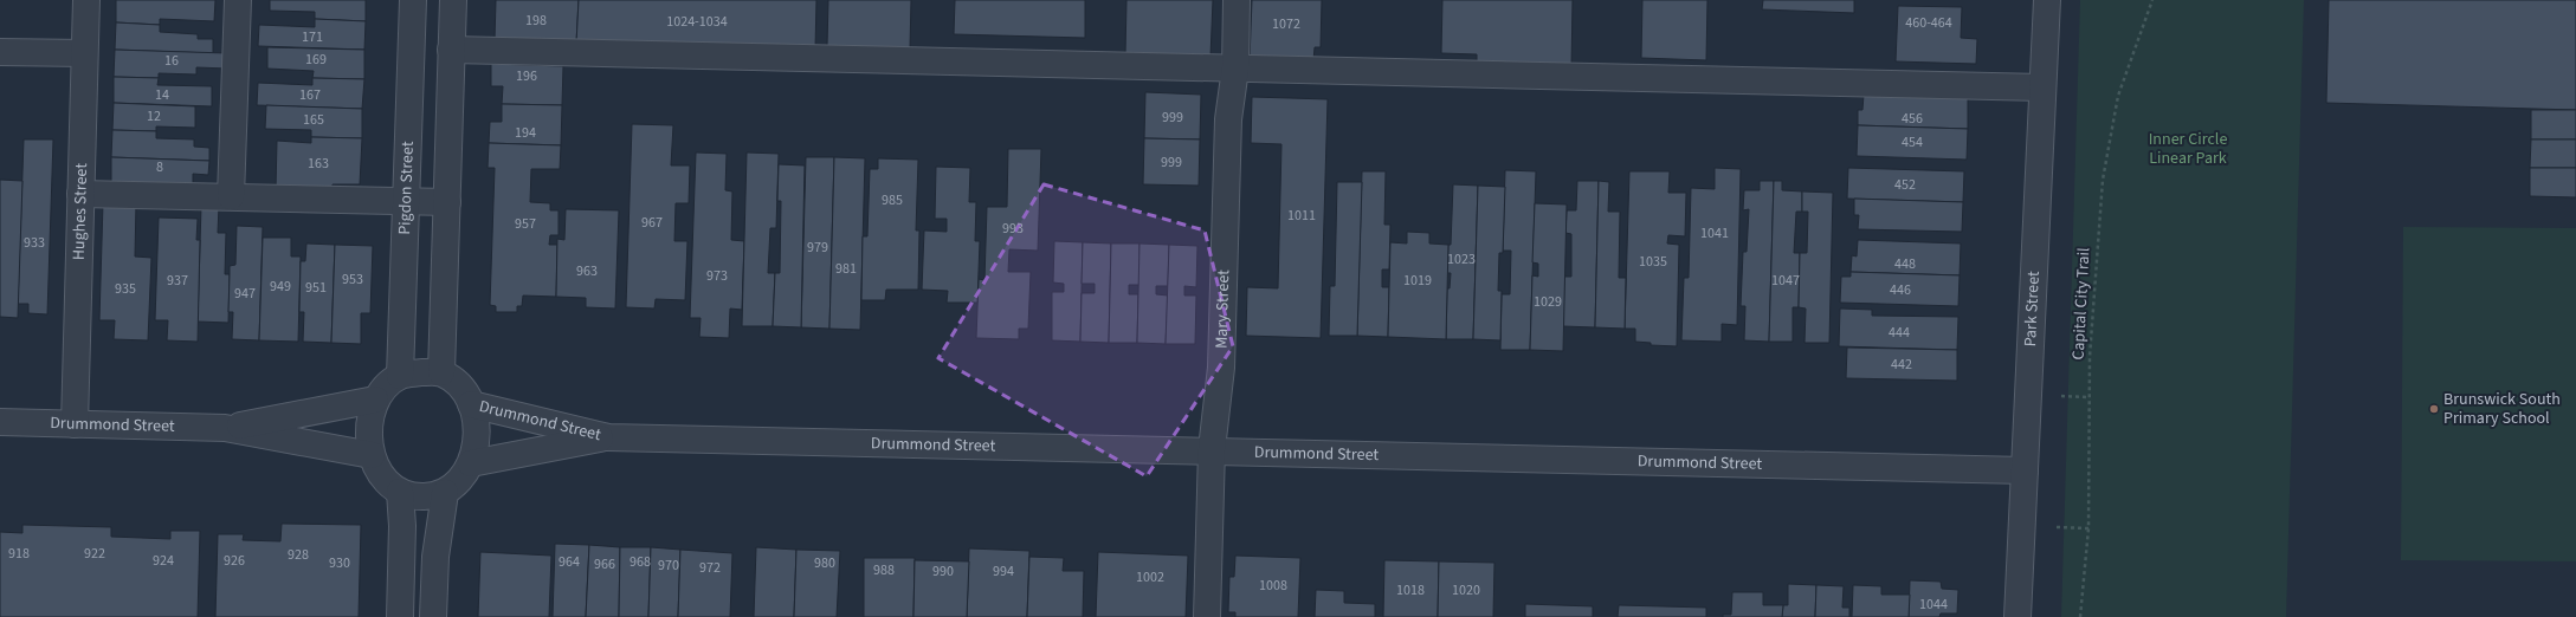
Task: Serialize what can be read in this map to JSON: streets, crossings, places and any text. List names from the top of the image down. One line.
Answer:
{"streets":{"street":["Pigdon Street","Hughes Street","Mary Street","Park Street","Drummond Street"],"path":["Capital City Trail"]},"crossings":[["Pigdon Street","Drummond Street"],["Hughes Street","Drummond Street"],["Mary Street","Drummond Street"],["Park Street","Drummond Street"]],"parks":["Inner Circle Linear Park"],"places":["Brunswick South Primary School"],"house_numbers":["198","1024-1034","460-464","1072","171","169","16","196","14","167","12","999","456","165","194","454","999","163","8","452","985","1011","967","957","993","1041","933","979","1023","1035","448","981","963","973","953","937","1019","1047","949","951","935","446","947","1029","444","442","918","922","928","924","926","964","968","930","980","966","970","972","988","990","994","1002","1008","1018","1020","1044"]}
